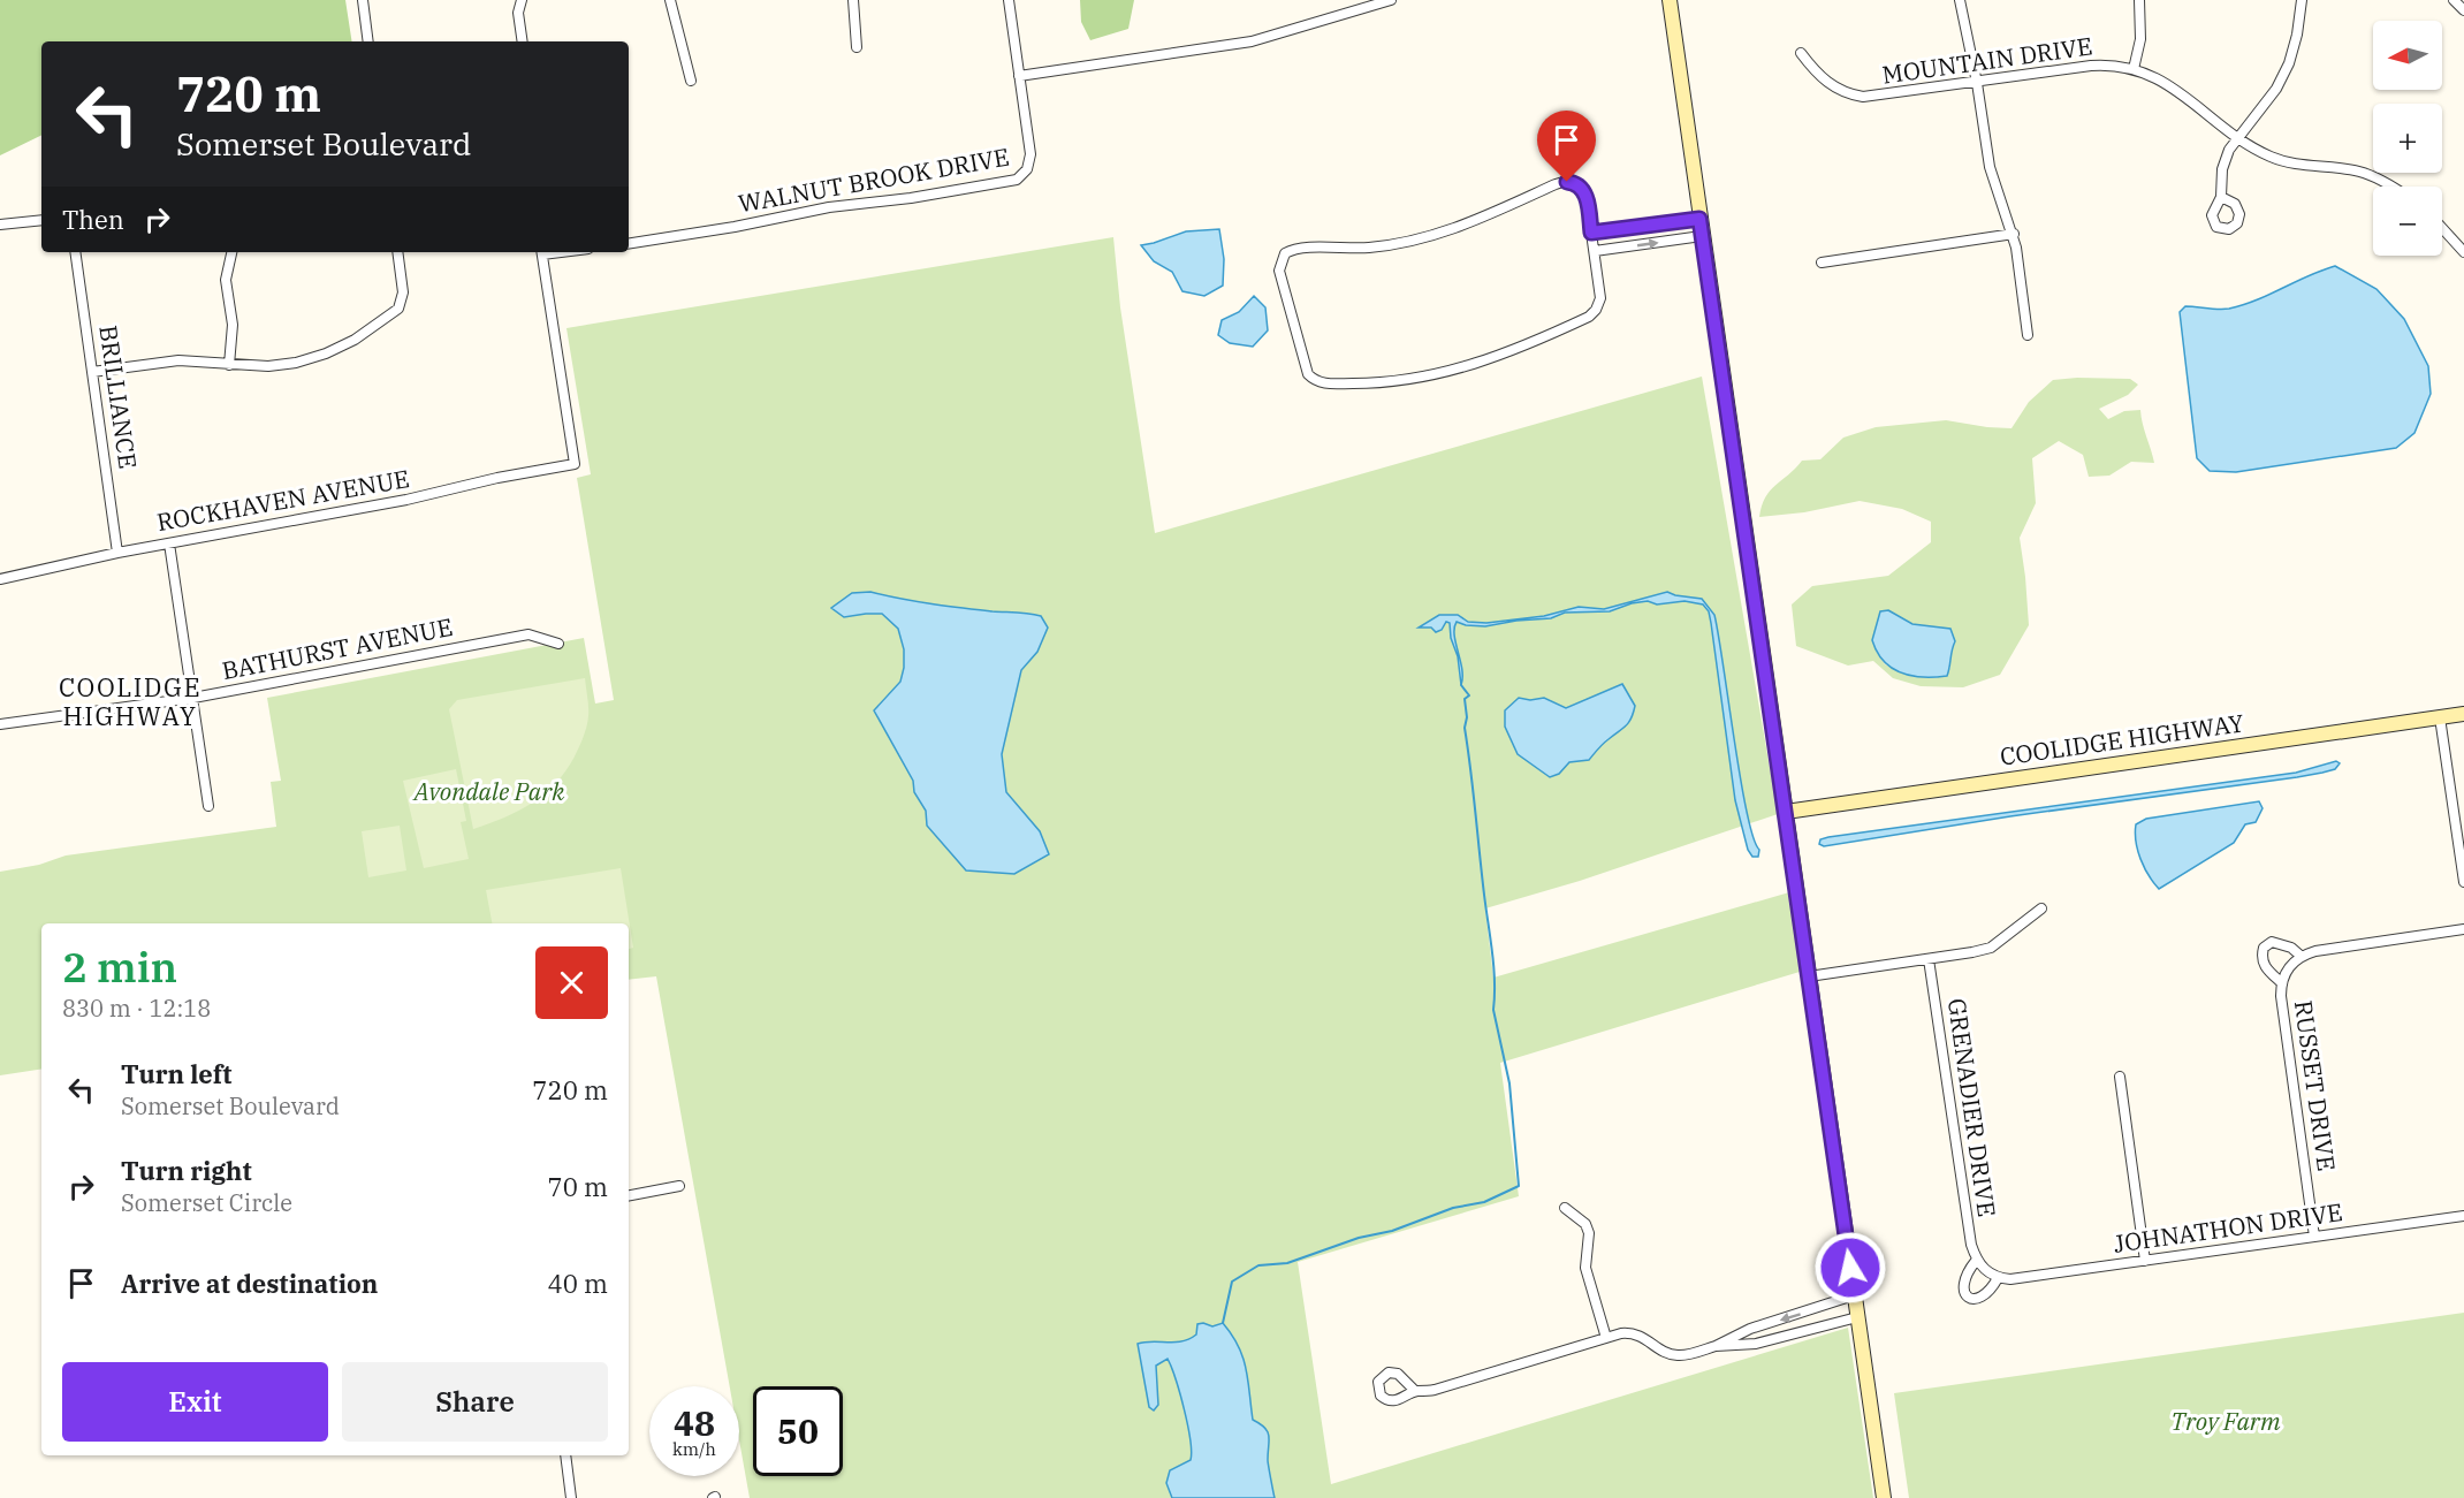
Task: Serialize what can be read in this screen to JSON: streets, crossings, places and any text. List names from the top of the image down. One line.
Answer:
{"streets":{"main road":["COOLIDGE HIGHWAY"],"street":["MOUNTAIN DRIVE","WALNUT BROOK DRIVE","BRILLIANCE","ROCKHAVEN AVENUE","BATHURST AVENUE","RUSSET DRIVE","GRENADIER DRIVE","JOHNATHON DRIVE"]},"crossings":[["BRILLIANCE","ROCKHAVEN AVENUE"],["RUSSET DRIVE","JOHNATHON DRIVE"],["GRENADIER DRIVE","JOHNATHON DRIVE"]],"districts":["COOLIDGE HIGHWAY"],"parks":["Avondale Park","Troy Farm"],"north":"left","page":{"map_buttons":["+","−"],"turn":["720 m","Somerset Boulevard"],"then":"Then","heading":["2 min","830 m · 12:18"],"list":[{"name":"Turn left","note":"Somerset Boulevard","value":"720 m"},{"name":"Turn right","note":"Somerset Circle","value":"70 m"},{"name":"Arrive at destination","value":"40 m"}],"buttons":["Exit","Share"],"speed":"48 km/h","limit":"50"}}
